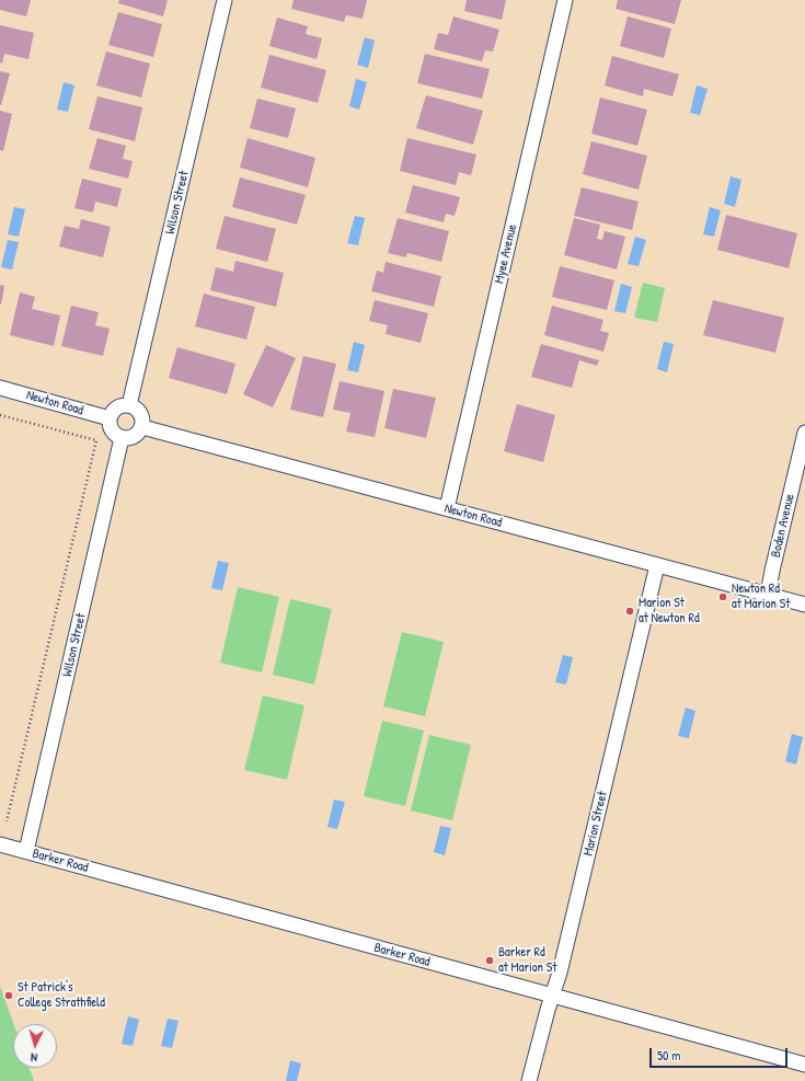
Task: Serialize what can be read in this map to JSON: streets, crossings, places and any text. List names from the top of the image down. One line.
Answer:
{"streets":{"street":["Wilson Street","Myee Avenue","Newton Road","Boden Avenue","Marion Street","Barker Road"]},"crossings":[["Wilson Street","Newton Road"],["Wilson Street","Barker Road"],["Myee Avenue","Newton Road"],["Newton Road","Boden Avenue"],["Newton Road","Marion Street"],["Marion Street","Barker Road"]],"places":["Newton Rd at Marion St","Marion St at Newton Rd","Barker Rd at Marion St","St Patrick's College Strathfield"],"scale_bar":"50 m","north":"bottom"}
